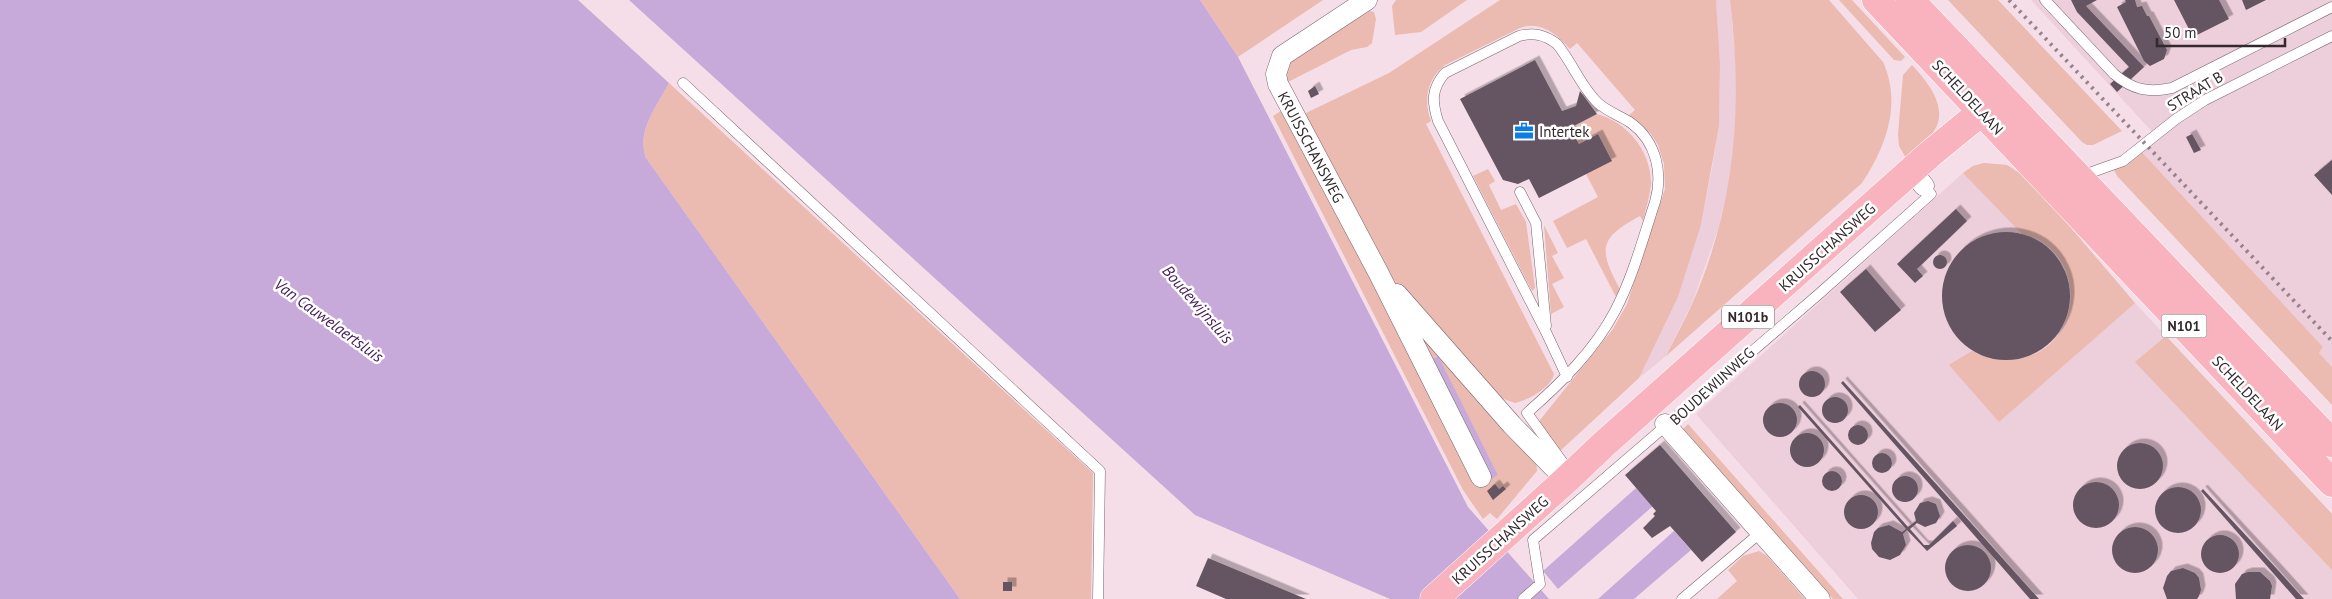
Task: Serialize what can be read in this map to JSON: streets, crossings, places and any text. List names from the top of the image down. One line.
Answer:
{"streets":{"main road":["SCHELDELAAN","KRUISSCHANSWEG","N101b","N101"],"street":["BOUDEWIJNWEG"],"lane":["STRAAT B"]},"crossings":[["STRAAT B","SCHELDELAAN"],["SCHELDELAAN","KRUISSCHANSWEG"],["KRUISSCHANSWEG","BOUDEWIJNWEG"]],"water":["Boudewijnsluis","Van Cauwelaertsluis"],"places":{"office":["Intertek"]},"scale_bar":"50 m"}
